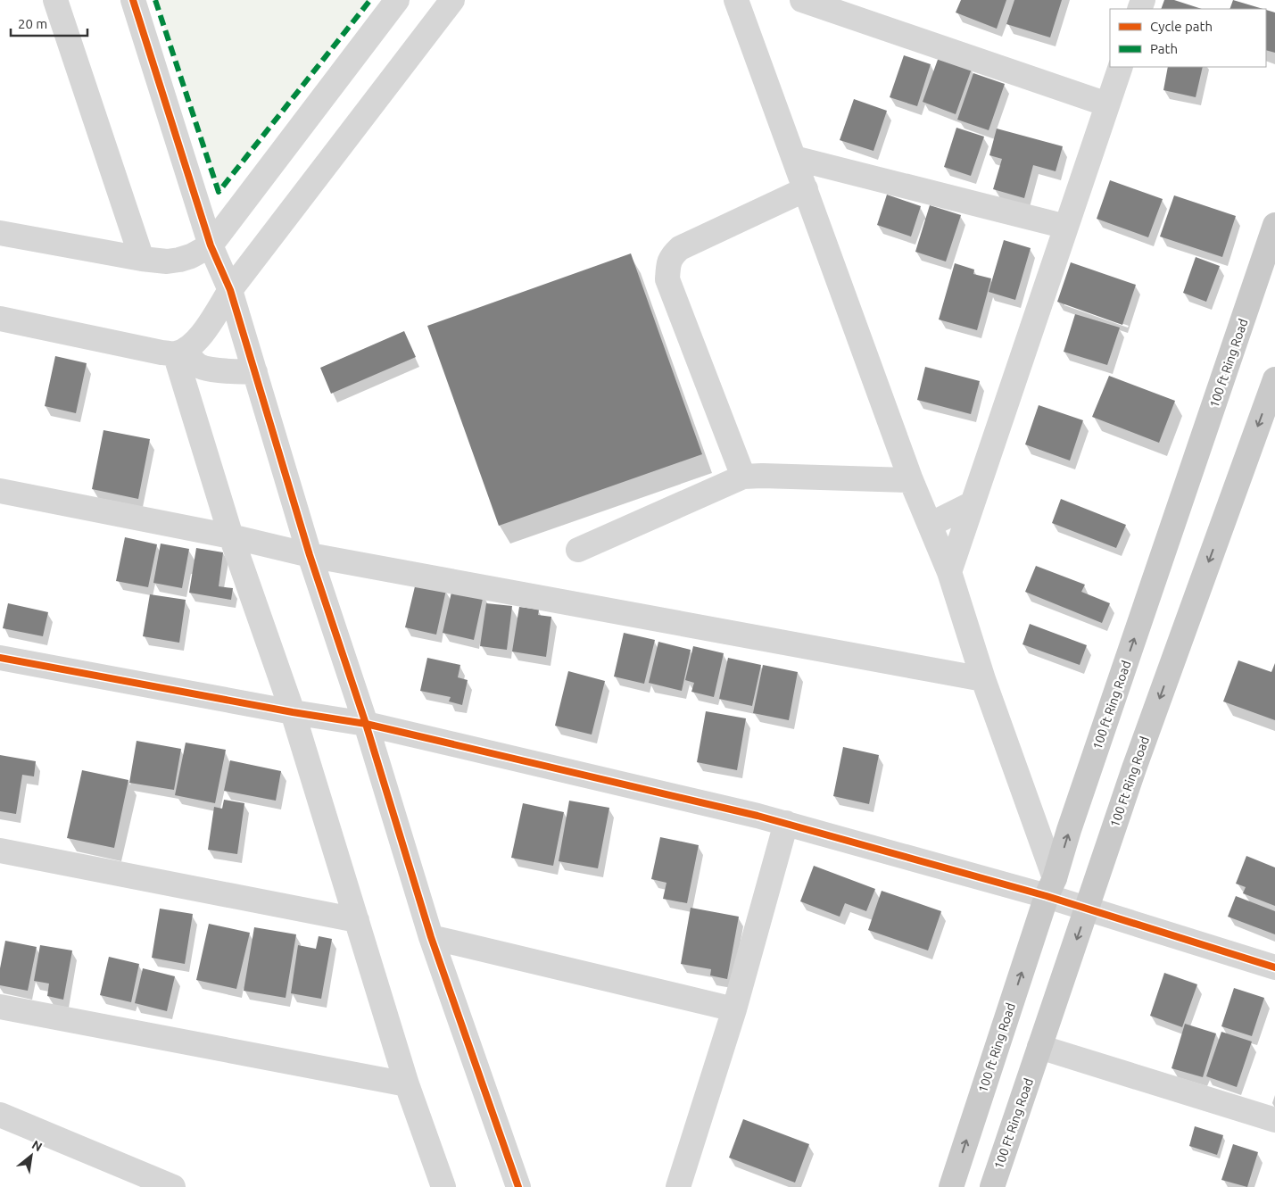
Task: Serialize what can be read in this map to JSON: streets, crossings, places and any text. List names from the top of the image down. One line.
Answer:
{"streets":{"main road":["100 ft Ring Road","100 Ft Ring Road"]},"one_way":["100 ft Ring Road","100 Ft Ring Road"],"legend":["Cycle path","Path"],"scale_bar":"20 m","north":"top right"}
